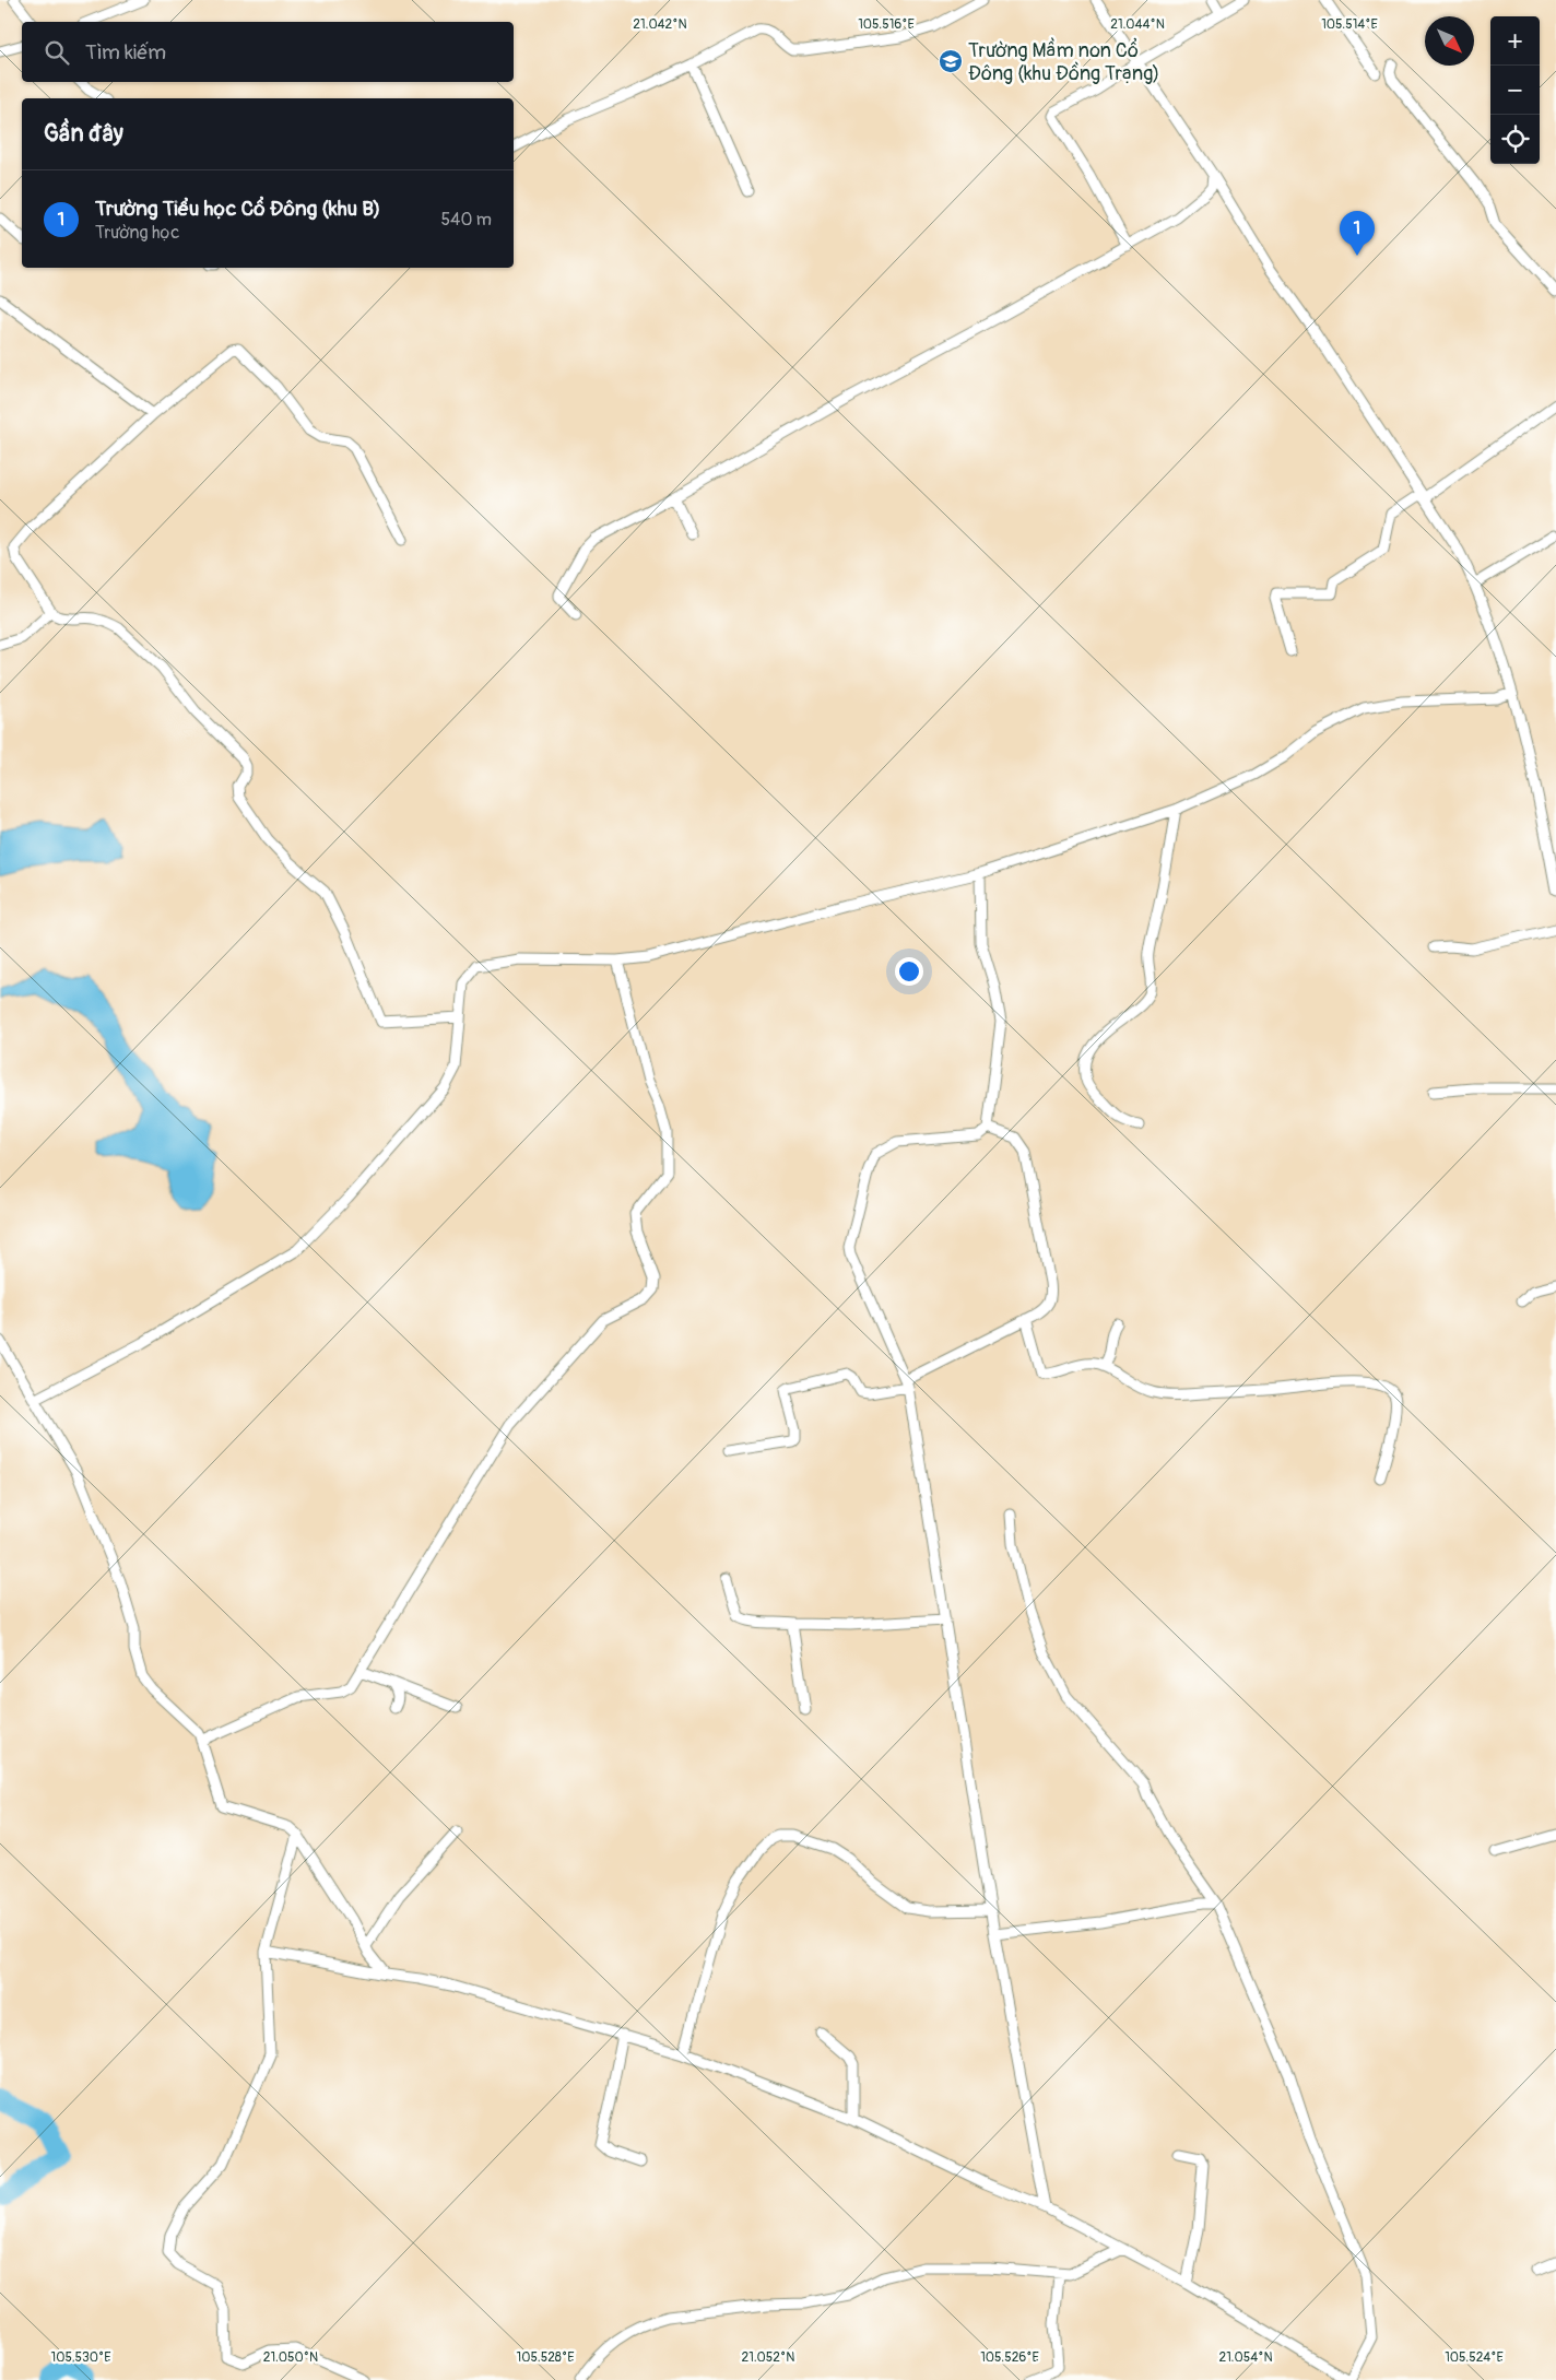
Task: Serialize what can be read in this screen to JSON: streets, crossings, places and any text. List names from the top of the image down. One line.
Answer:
{"places":{"school or university":["Trường Mầm non Cổ Đông (khu Đồng Trạng)"]},"north":"bottom right","page":{"map_buttons":["+","−"],"search":"Tìm kiếm","heading":"Gần đây","list":[{"mark":"1","name":"Trường Tiểu học Cổ Đông (khu B)","note":"Trường học","value":"540 m"}],"pins":"1"},"coordinates":["105.516°E","105.514°E","21.044°N","21.042°N","21.050°N","21.052°N","21.054°N","105.530°E","105.528°E","105.526°E","105.524°E"]}
